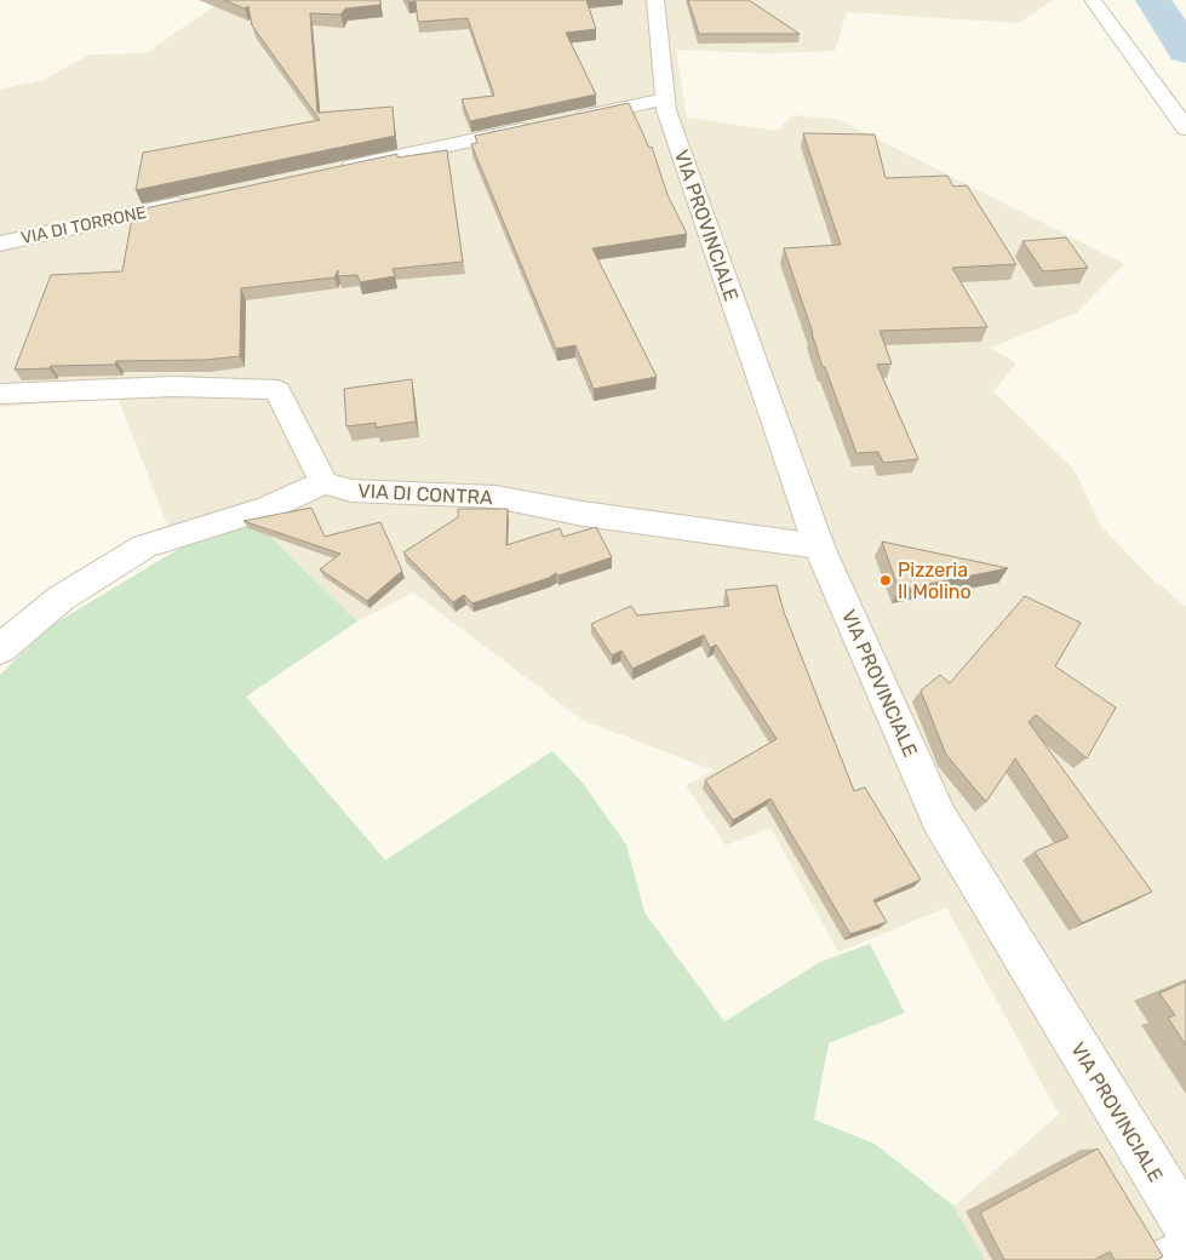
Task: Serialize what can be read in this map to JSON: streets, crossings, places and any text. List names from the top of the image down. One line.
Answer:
{"streets":{"street":["VIA DI TORRONE","VIA PROVINCIALE","VIA DI CONTRA"]},"crossings":[["VIA PROVINCIALE","VIA DI CONTRA"]],"places":["Pizzeria Il Molino"]}
